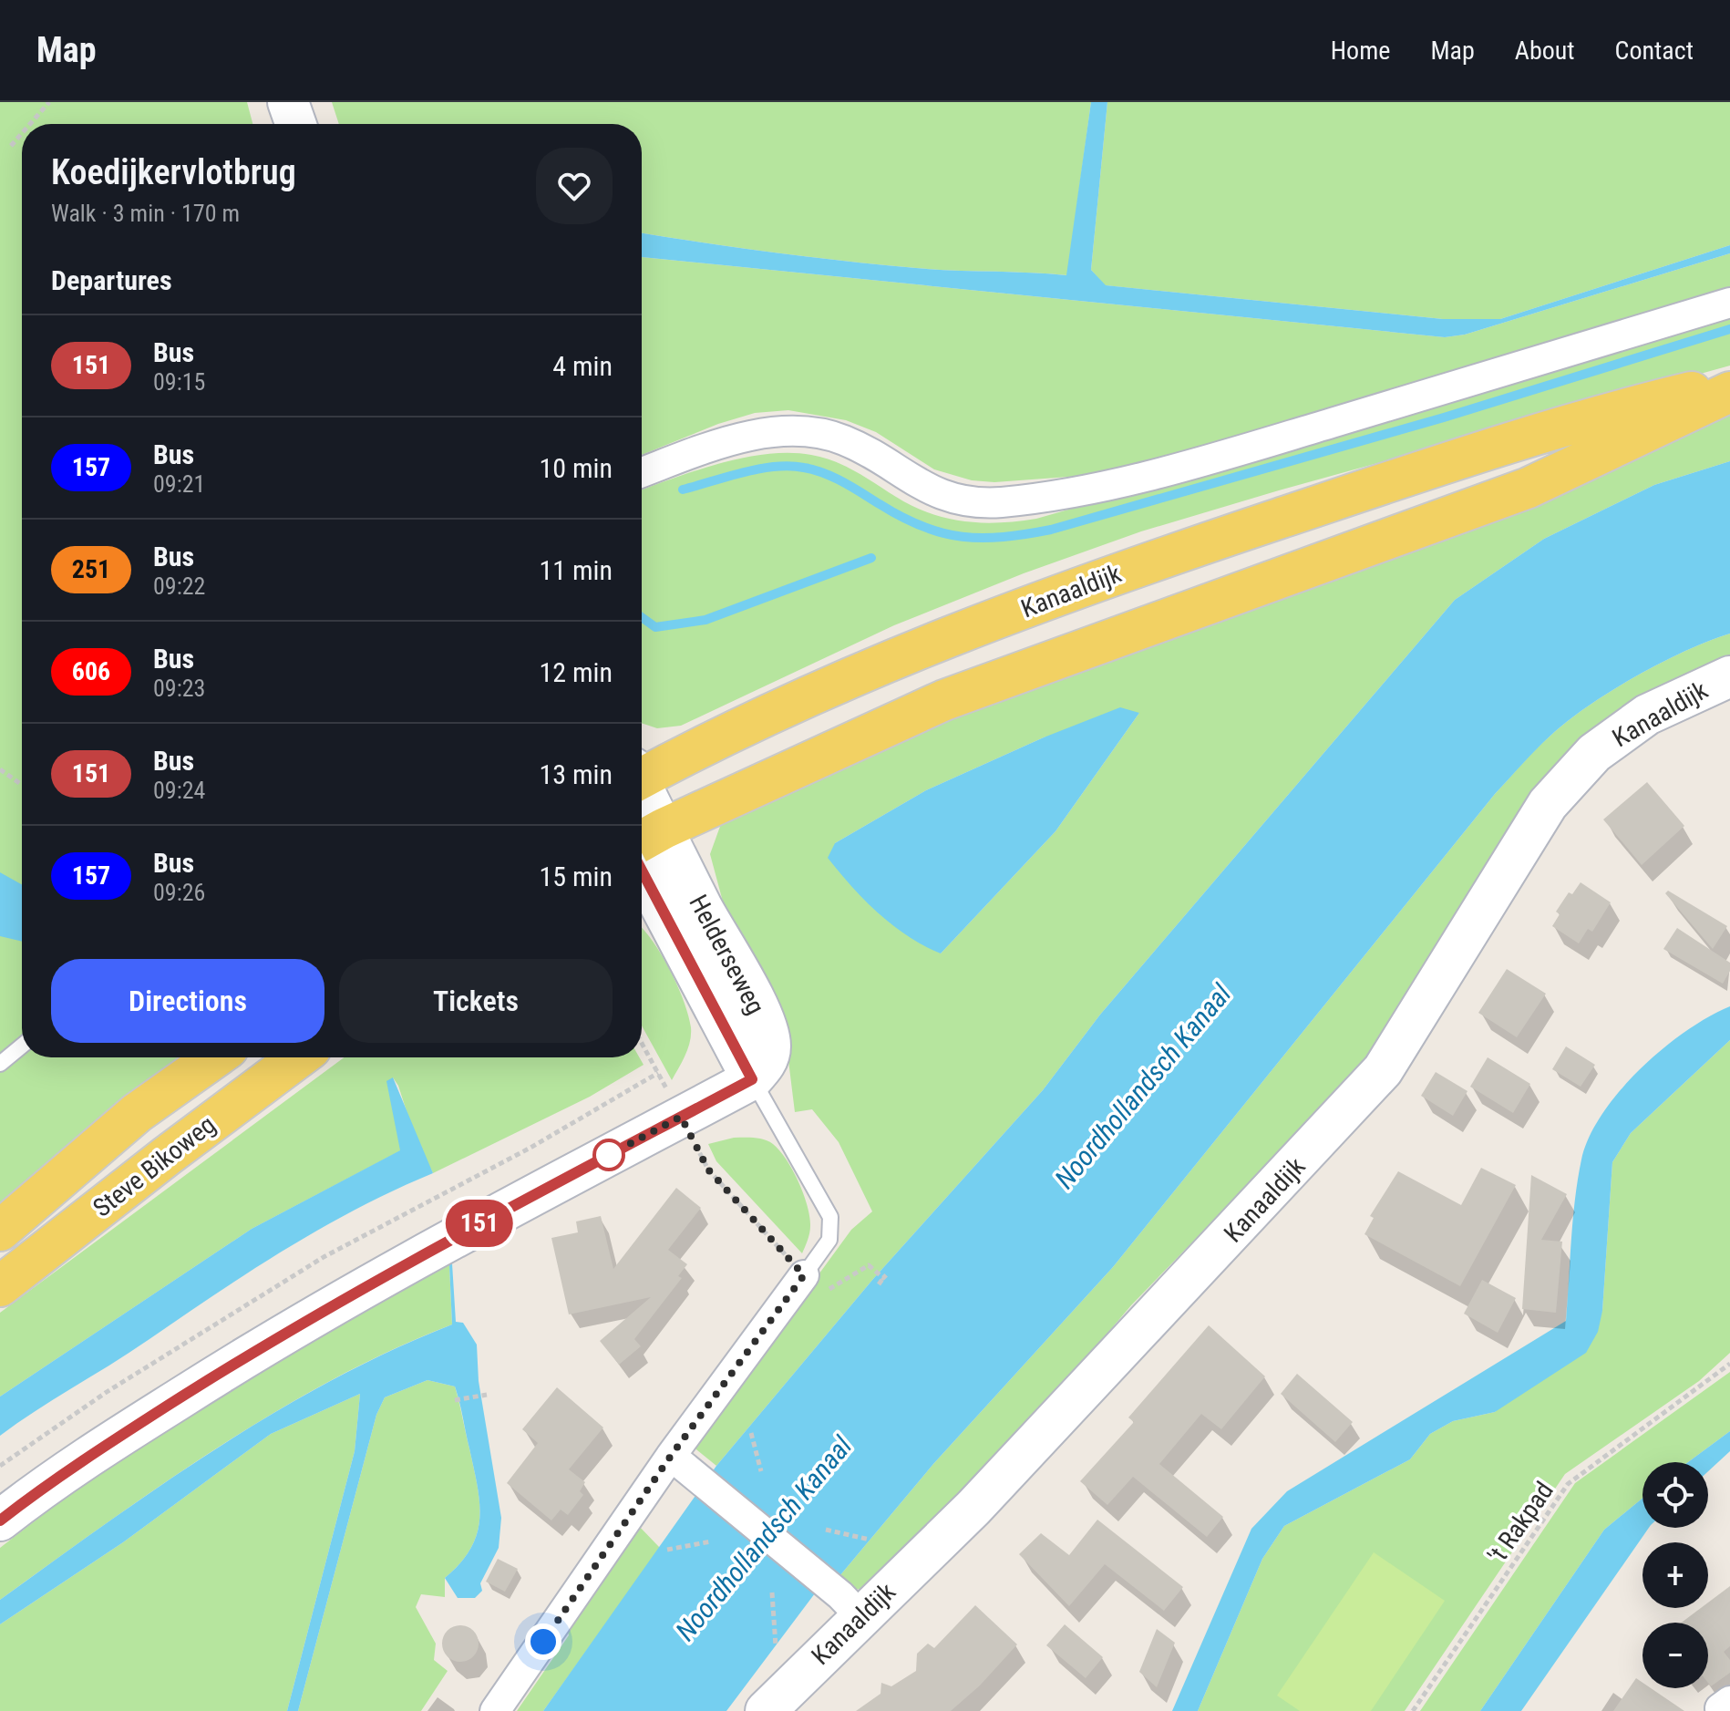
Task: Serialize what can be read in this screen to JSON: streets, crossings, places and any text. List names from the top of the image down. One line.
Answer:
{"streets":{"main road":["Kanaaldijk","Helderseweg","Steve Bikoweg"],"path":["'t Rakpad"]},"water":["Noordhollandsch Kanaal"],"lines":["bus line 151"],"page":{"header":"Map","nav":["Home","Map","About","Contact"],"on_map":"151","heading":[["Koedijkervlotbrug","Walk · 3 min · 170 m"],"Departures"],"list":[{"mark":"151","name":"Bus","note":"09:15","value":"4 min"},{"mark":"157","name":"Bus","note":"09:21","value":"10 min"},{"mark":"251","name":"Bus","note":"09:22","value":"11 min"},{"mark":"606","name":"Bus","note":"09:23","value":"12 min"},{"mark":"151","name":"Bus","note":"09:24","value":"13 min"},{"mark":"157","name":"Bus","note":"09:26","value":"15 min"}],"buttons":["Directions","Tickets"],"map_buttons":["+","−"]}}
